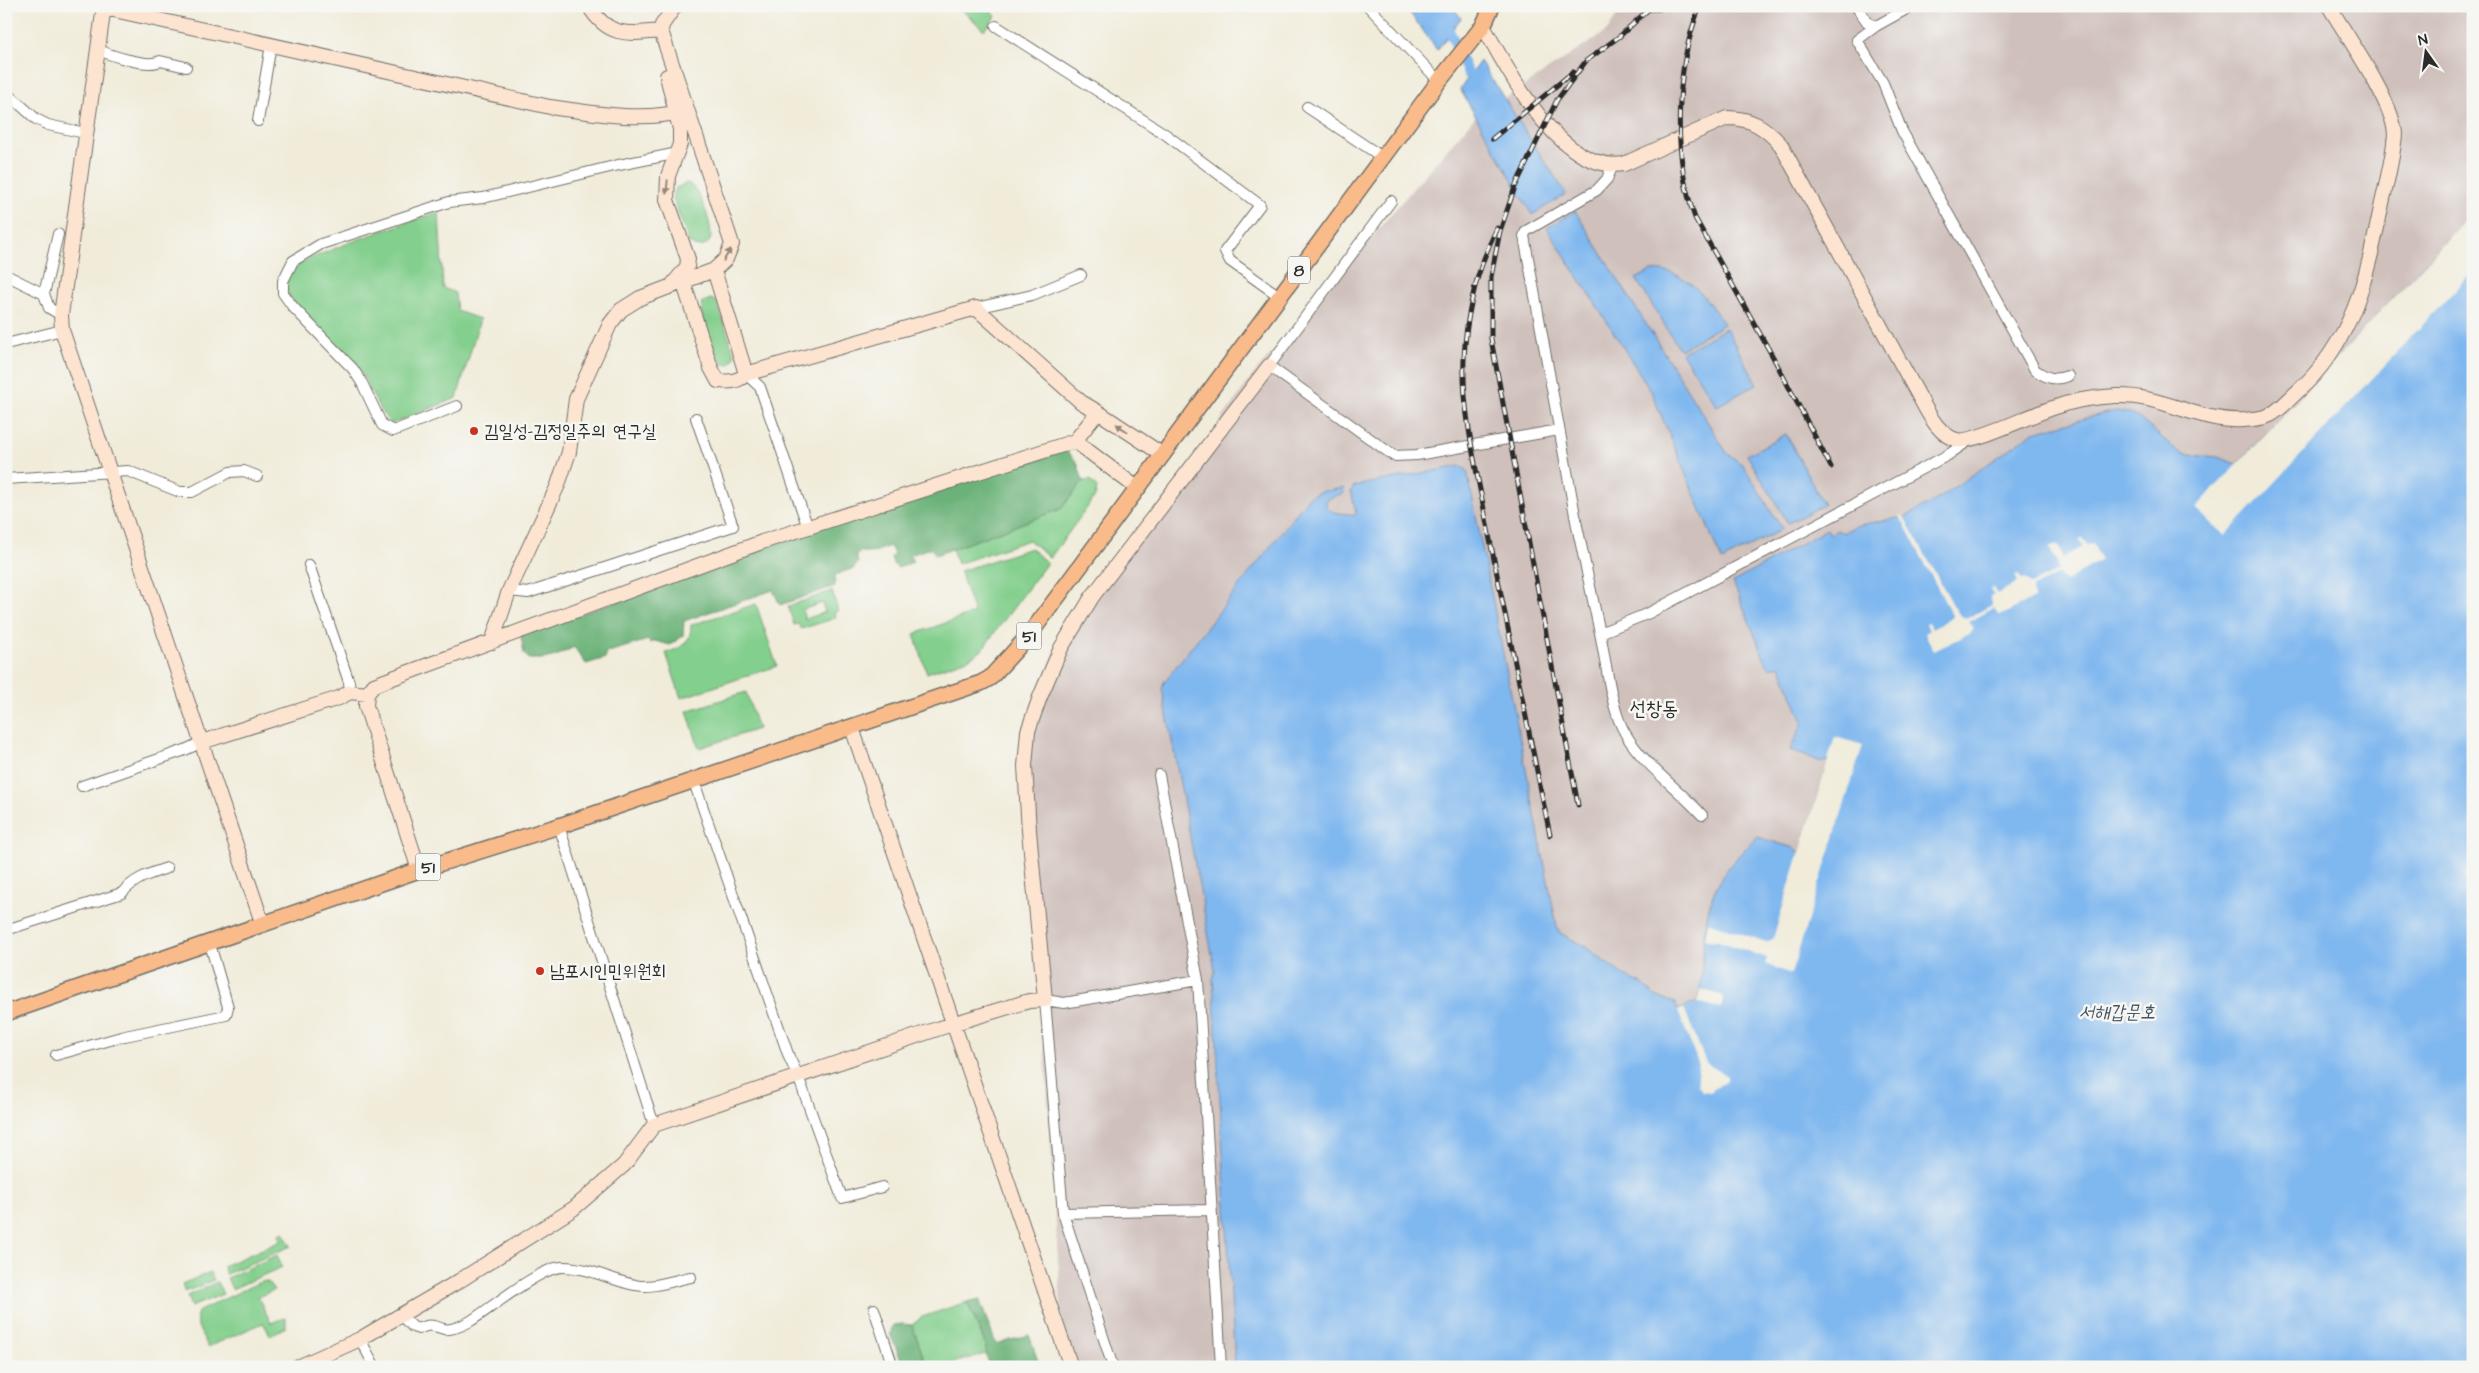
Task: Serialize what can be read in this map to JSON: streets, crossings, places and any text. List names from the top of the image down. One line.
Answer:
{"streets":{"main road":["8","51"]},"crossings":[["8","51"]],"districts":["선창동"],"water":["서해갑문호"],"places":["김일성-김정일주의 연구실","남포시인민위원회"],"north":"top"}
